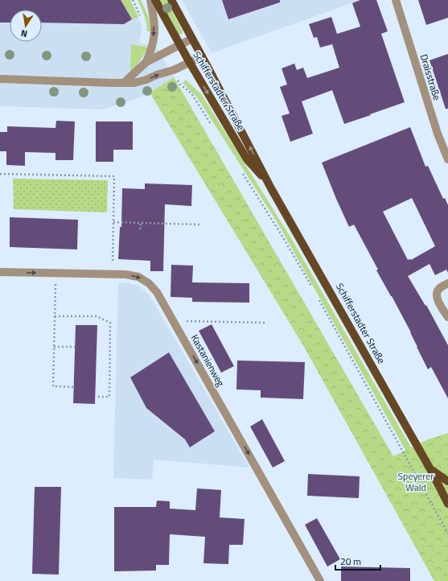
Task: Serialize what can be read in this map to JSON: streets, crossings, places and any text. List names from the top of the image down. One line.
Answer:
{"streets":{"main road":["Schifferstadter Straße"],"street":["Draisstraße","Kastanienweg"]},"one_way":["Kastanienweg"],"parks":["Speyerer Wald"],"scale_bar":"20 m","north":"bottom"}
